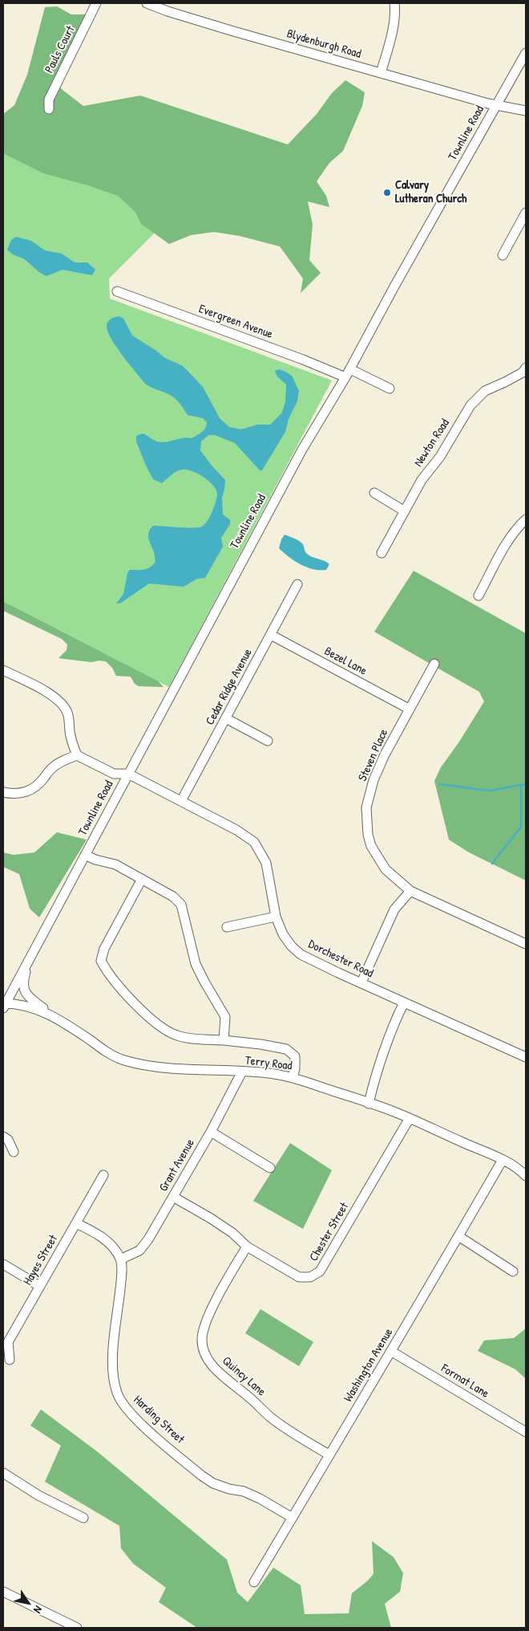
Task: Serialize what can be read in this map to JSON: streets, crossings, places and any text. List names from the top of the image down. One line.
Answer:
{"streets":{"street":["Blydenburgh Road","Pauls Court","Townline Road","Evergreen Avenue","Newton Road","Bezel Lane","Cedar Ridge Avenue","Steven Place","Dorchester Road","Terry Road","Grant Avenue","Chester Street","Hayes Street","Washington Avenue","Quincy Lane","Format Lane","Harding Street"]},"crossings":[["Blydenburgh Road","Townline Road"],["Townline Road","Evergreen Avenue"],["Townline Road","Dorchester Road"],["Townline Road","Terry Road"],["Bezel Lane","Cedar Ridge Avenue"],["Bezel Lane","Steven Place"],["Cedar Ridge Avenue","Dorchester Road"],["Terry Road","Grant Avenue"],["Terry Road","Chester Street"],["Terry Road","Washington Avenue"],["Grant Avenue","Chester Street"],["Grant Avenue","Harding Street"],["Chester Street","Quincy Lane"],["Washington Avenue","Quincy Lane"],["Washington Avenue","Format Lane"],["Washington Avenue","Harding Street"]],"places":["Calvary Lutheran Church"],"north":"bottom right"}
